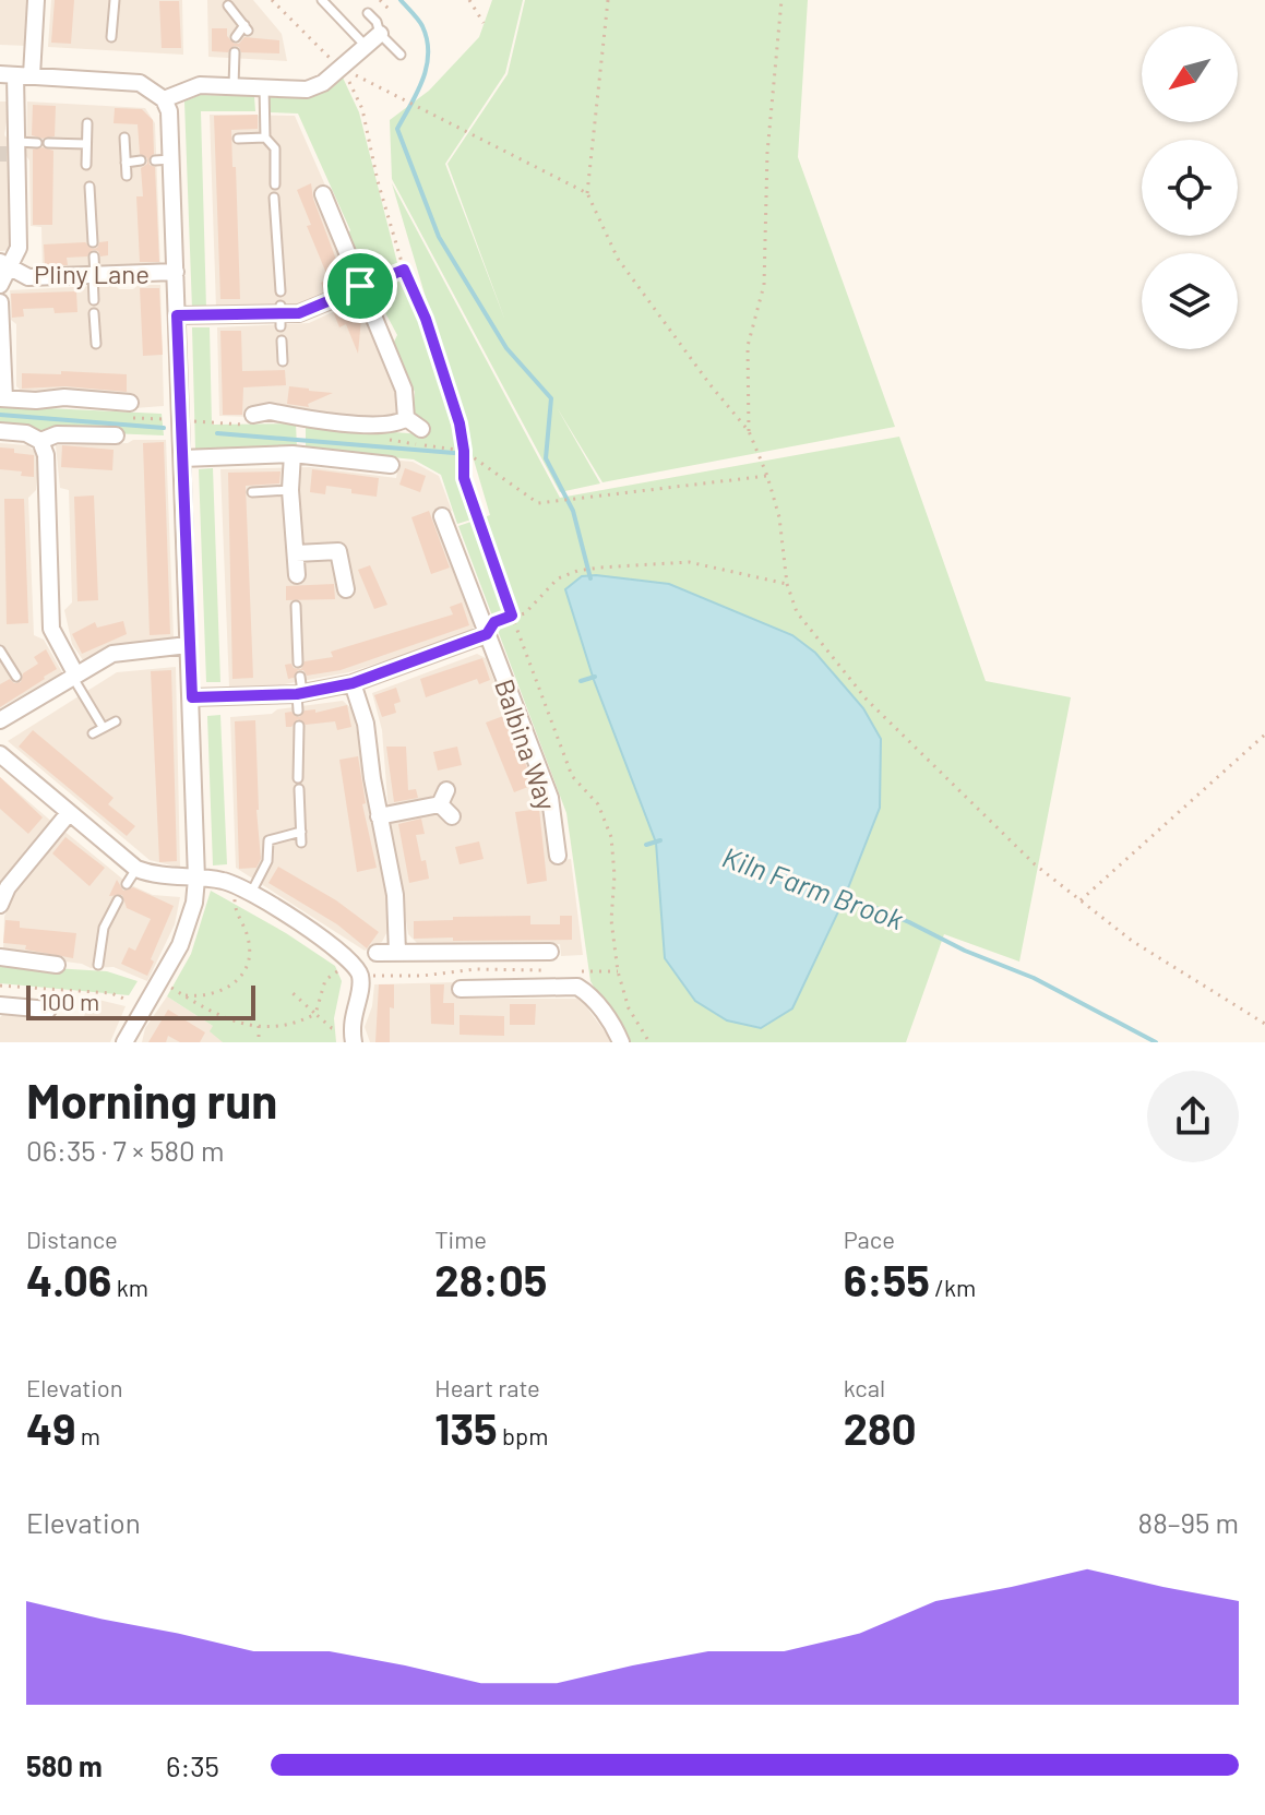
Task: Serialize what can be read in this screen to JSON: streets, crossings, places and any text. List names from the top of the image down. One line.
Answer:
{"streets":{"street":["Pliny Lane","Balbina Way"]},"water":["Kiln Farm Brook"],"scale_bar":"100 m","north":"bottom left","page":{"scale":"100 m","heading":["Morning run","06:35 · 7 × 580 m"],"stats":[["Distance","4.06 km"],["Time","28:05"],["Pace","6:55 /km"],["Elevation","49 m"],["Heart rate","135 bpm"],["kcal","280"]],"chart":["Elevation","88–95 m"],"list":[{"name":"580 m","note":"6:35"}]}}
